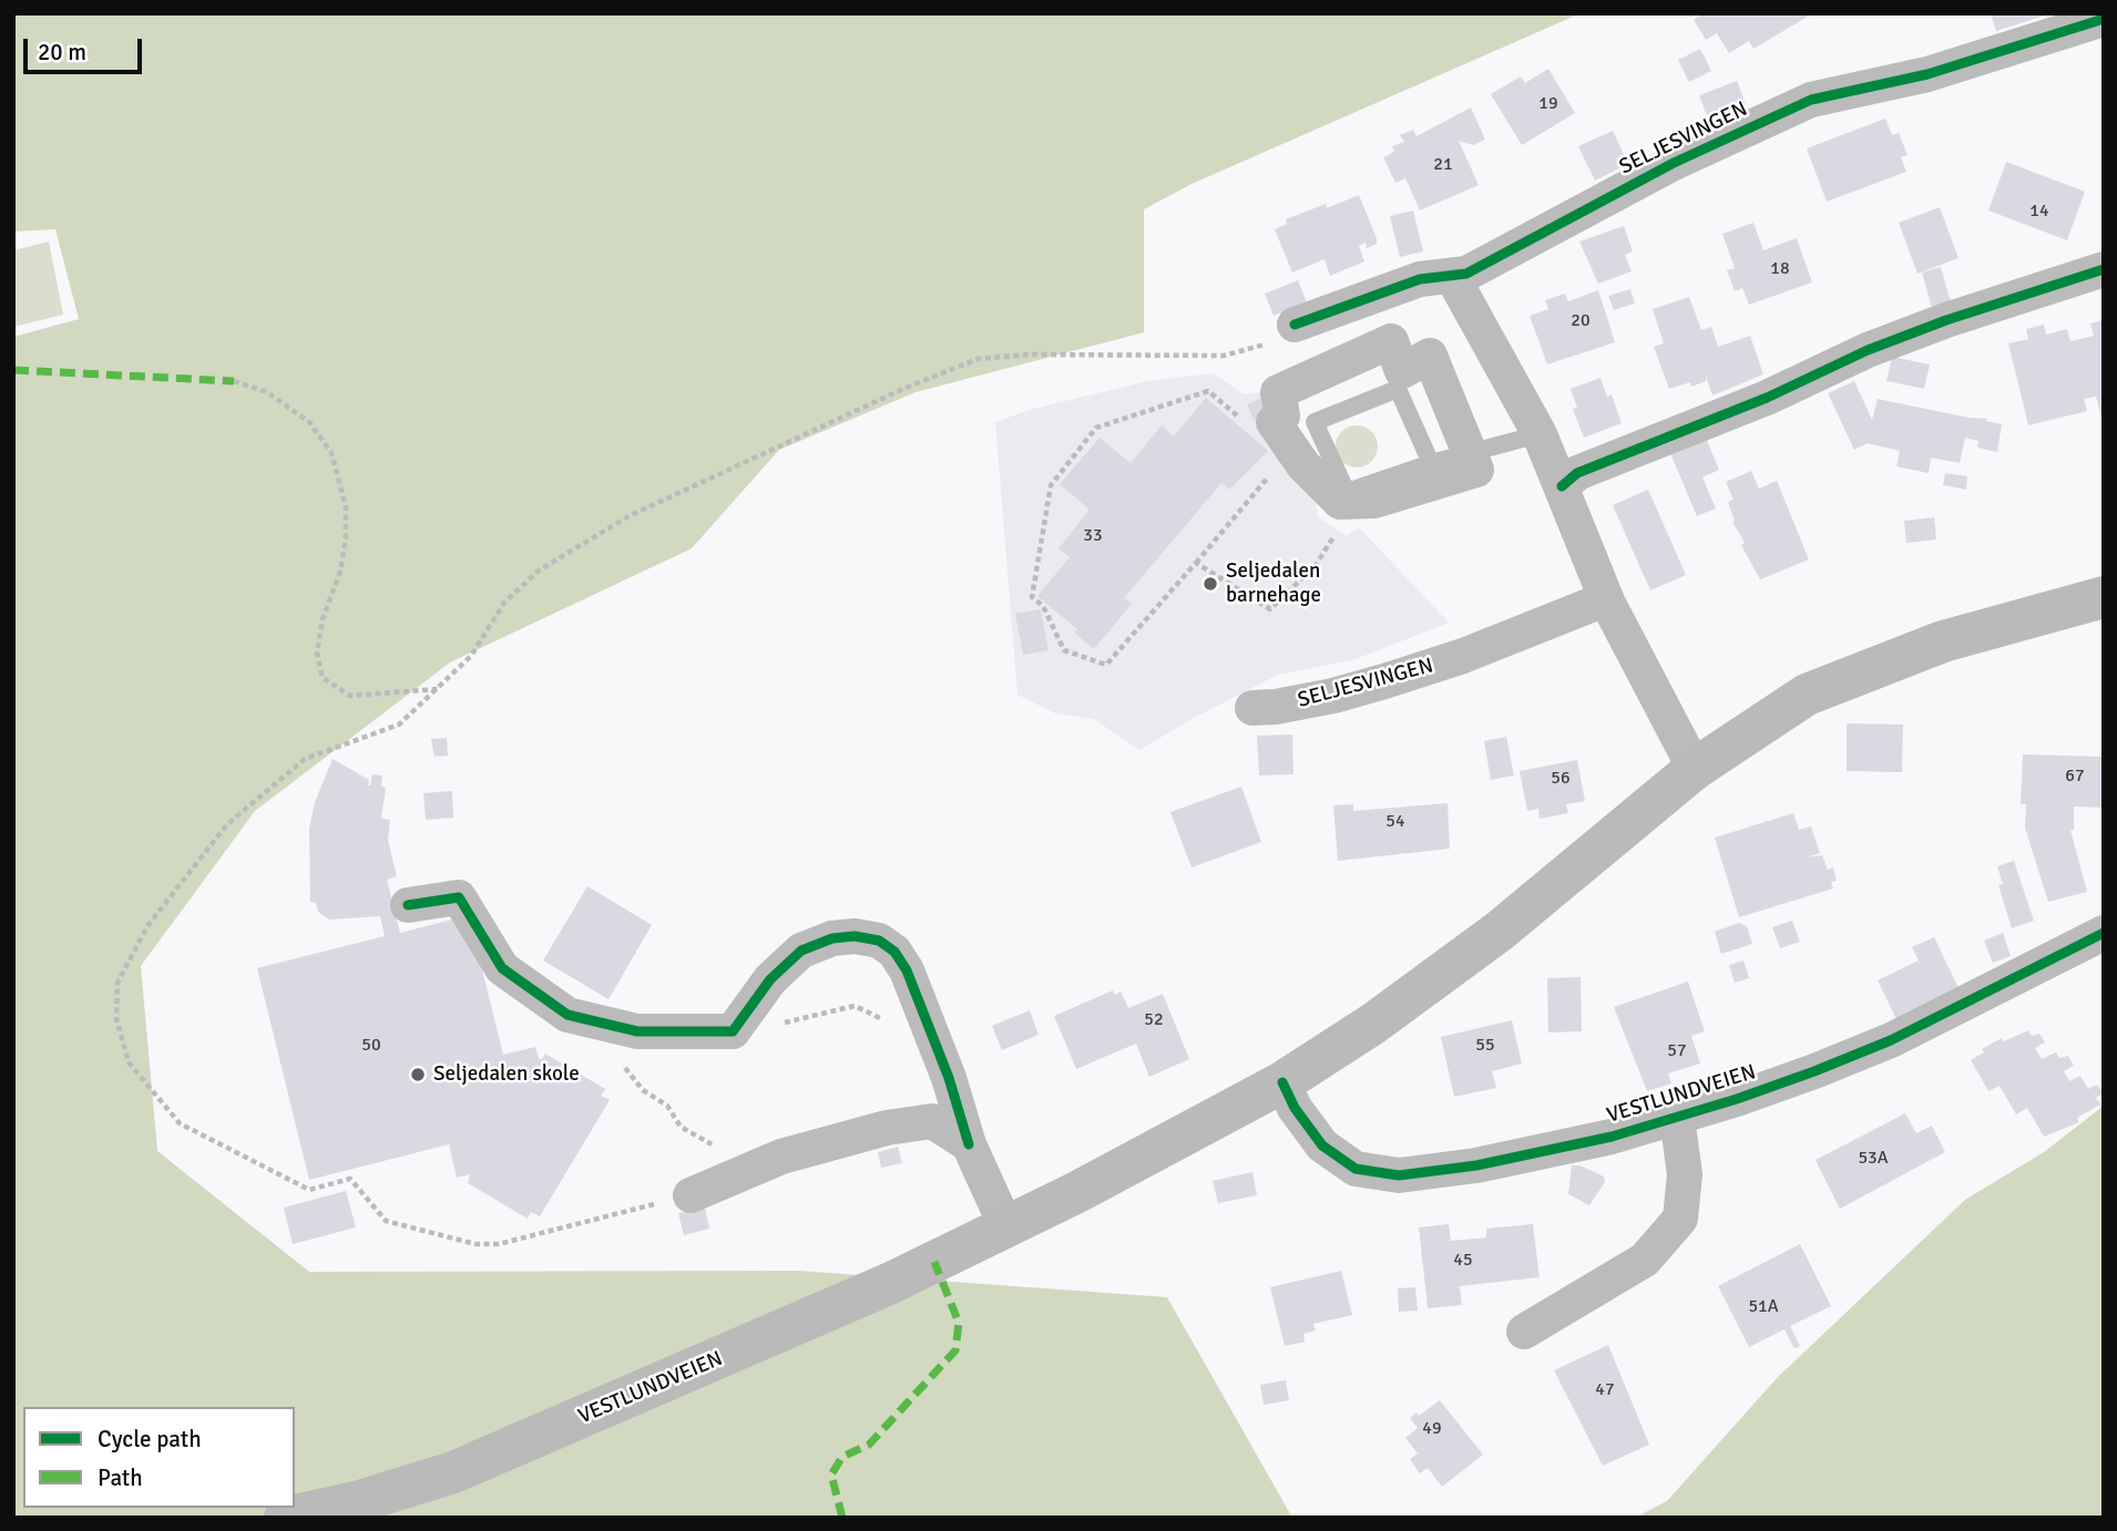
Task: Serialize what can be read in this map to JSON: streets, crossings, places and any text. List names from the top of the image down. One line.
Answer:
{"streets":{"main road":["VESTLUNDVEIEN"],"street":["SELJESVINGEN"]},"places":["Seljedalen barnehage","Seljedalen skole"],"house_numbers":["19","21","14","18","20","33","67","56","54","52","50","55","57","53A","45","51A","47","49"],"legend":["Cycle path","Path"],"scale_bar":"20 m"}
